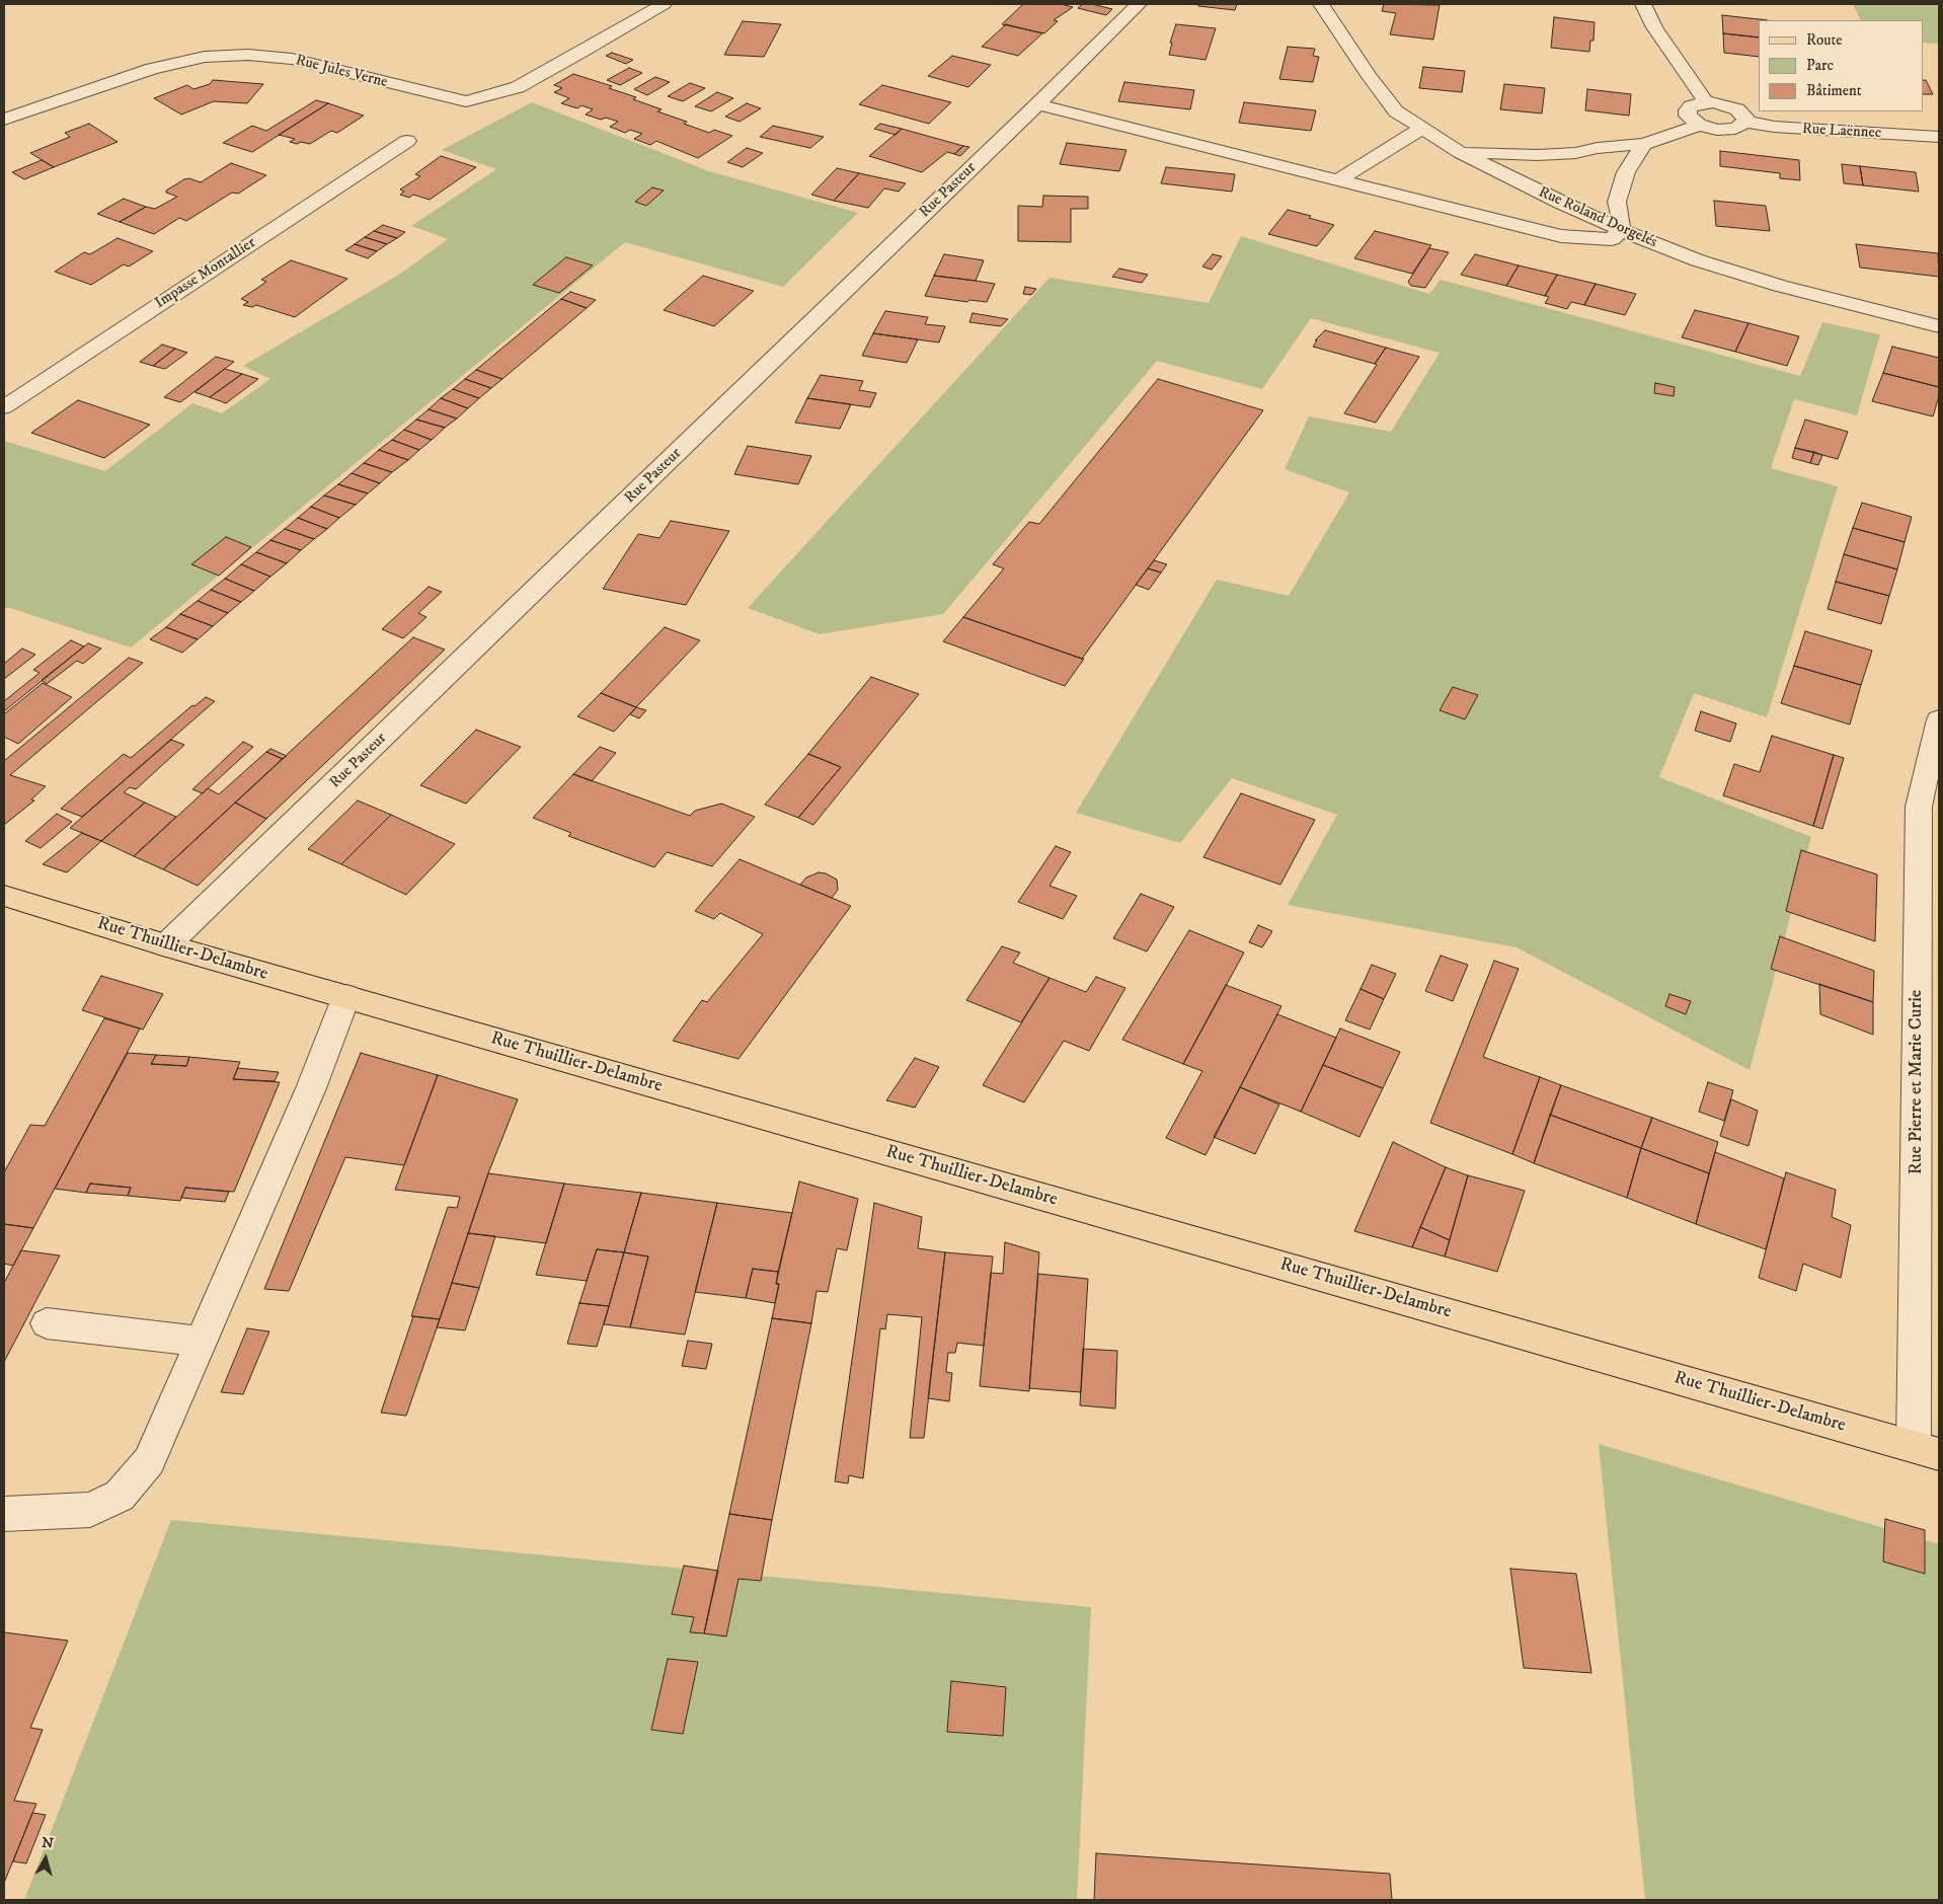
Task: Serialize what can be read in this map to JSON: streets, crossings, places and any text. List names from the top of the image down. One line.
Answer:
{"streets":{"main road":["Rue Thuillier-Delambre"],"street":["Rue Jules Verne","Rue Laënnec","Rue Pasteur","Rue Roland Dorgelés","Impasse Montallier","Rue Pierre et Marie Curie"]},"crossings":[["Rue Pasteur","Rue Thuillier-Delambre"],["Rue Thuillier-Delambre","Rue Pierre et Marie Curie"]],"legend":["Route","Parc","Bâtiment"],"north":"top"}
